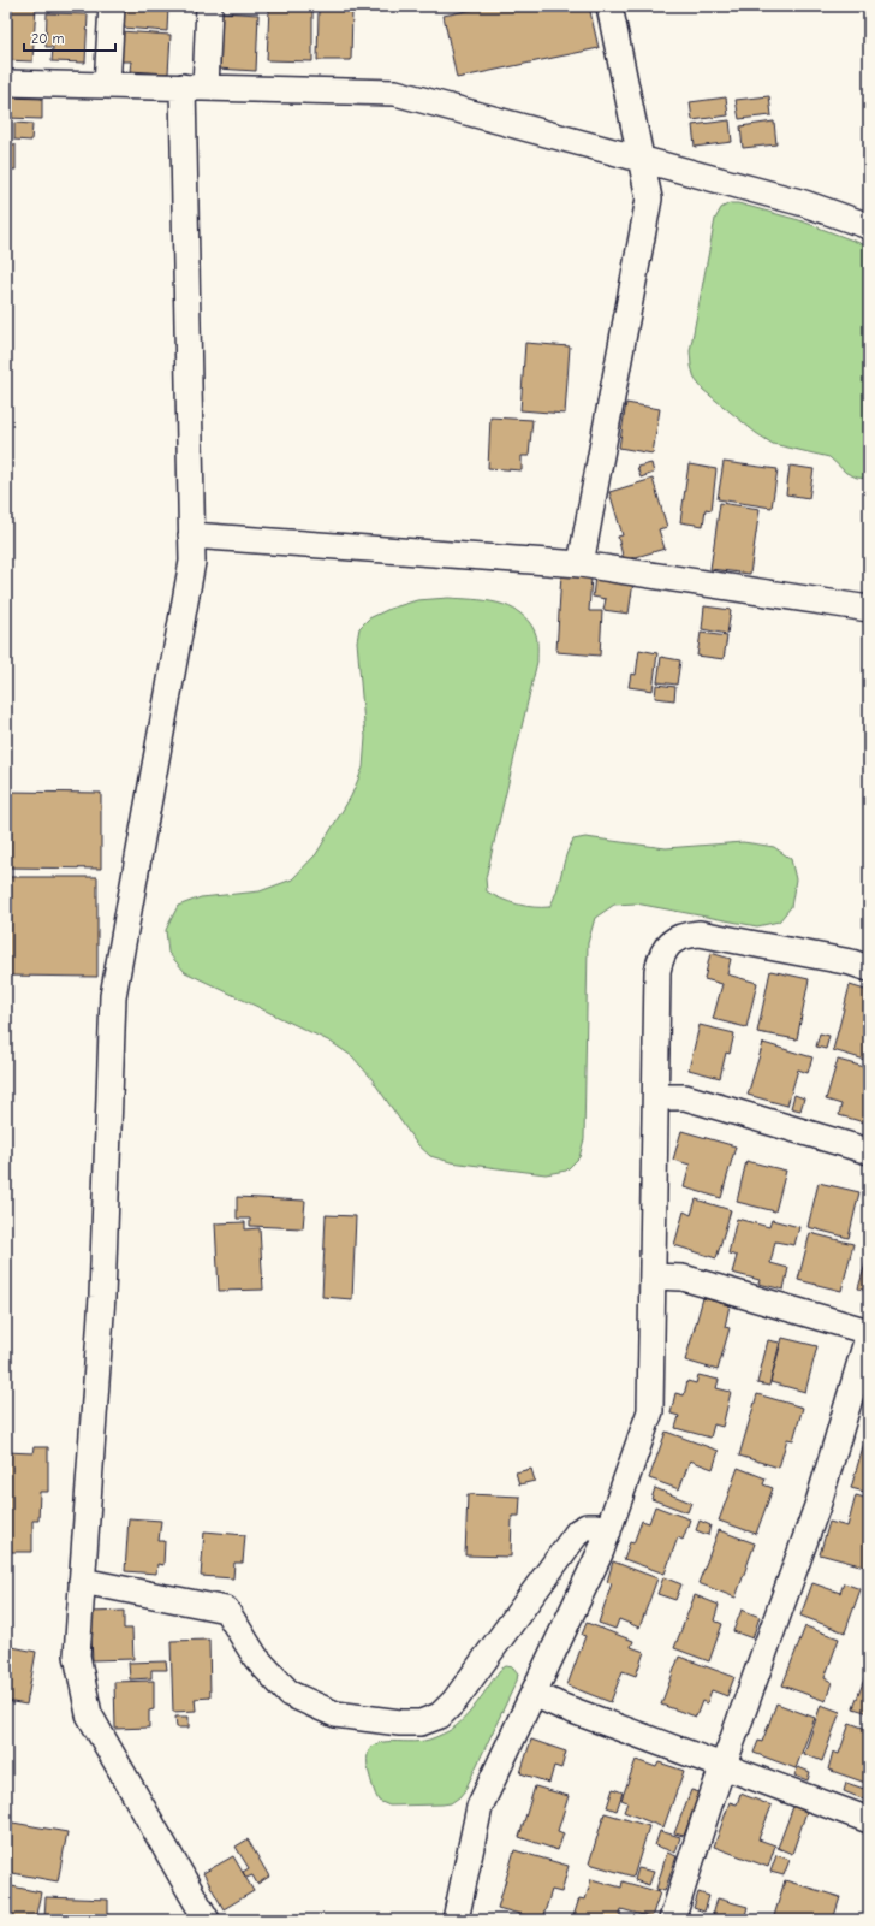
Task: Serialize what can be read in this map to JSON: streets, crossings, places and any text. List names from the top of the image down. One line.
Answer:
{"scale_bar":"20 m"}
